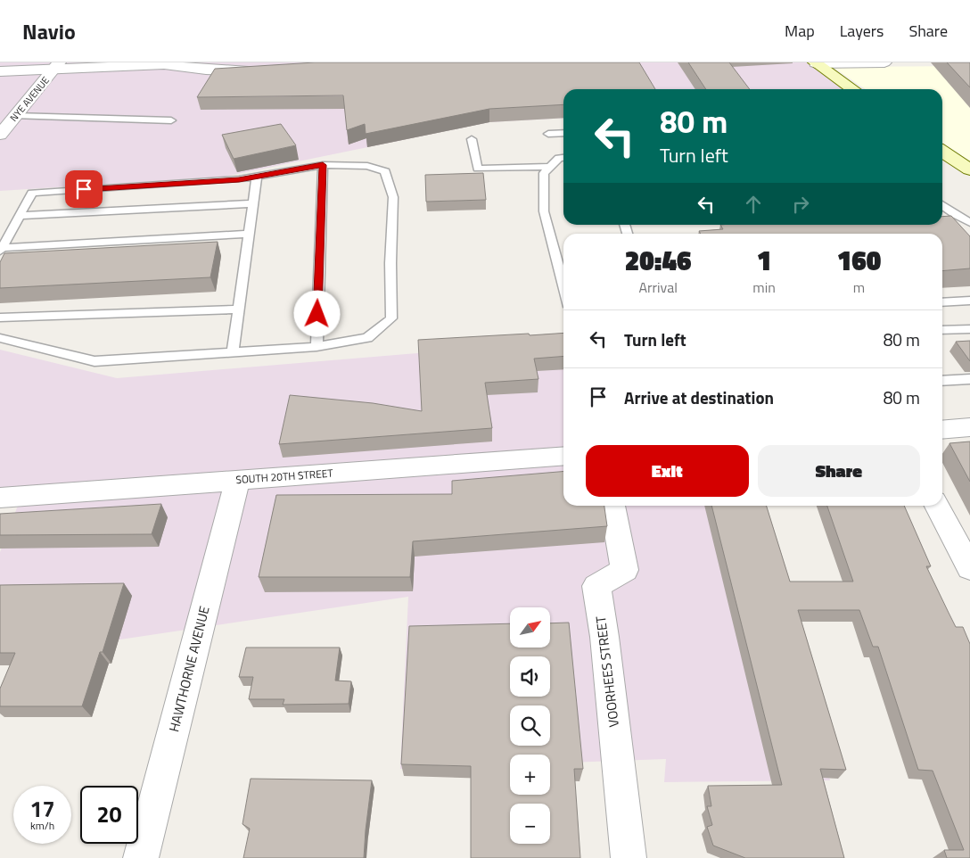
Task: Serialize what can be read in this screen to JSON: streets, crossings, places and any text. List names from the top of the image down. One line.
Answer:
{"streets":{"street":["NYE AVENUE","SOUTH 20TH STREET","HAWTHORNE AVENUE","VOORHEES STREET"]},"crossings":[["SOUTH 20TH STREET","HAWTHORNE AVENUE"]],"north":"top right","page":{"header":"Navio","nav":["Map","Layers","Share"],"turn":["80 m","Turn left"],"eta":["20:46","Arrival","1","min","160","m"],"list":[{"name":"Turn left","value":"80 m"},{"name":"Arrive at destination","value":"80 m"}],"buttons":["Exit","Share"],"map_buttons":["+","−"],"speed":"17 km/h","limit":"20"}}
